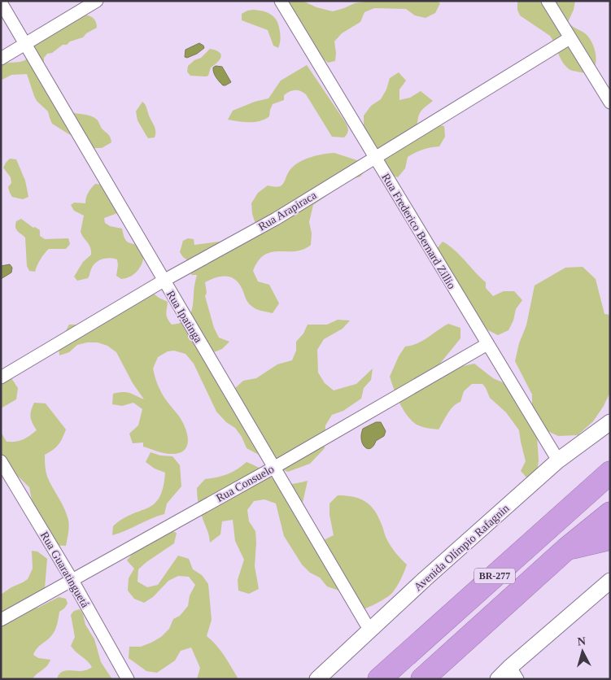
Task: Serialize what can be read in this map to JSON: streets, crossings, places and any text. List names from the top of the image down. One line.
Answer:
{"streets":{"highway":["BR-277"],"street":["Rua Arapiraca","Rua Frederico Bernard Zillio","Rua Ipatinga","Rua Consuelo","Avenida Olímpio Rafagnin","Rua Guaratinguetá"]},"crossings":[["Rua Arapiraca","Rua Frederico Bernard Zillio"],["Rua Arapiraca","Rua Ipatinga"],["Rua Frederico Bernard Zillio","Rua Consuelo"],["Rua Frederico Bernard Zillio","Avenida Olímpio Rafagnin"],["Rua Ipatinga","Rua Consuelo"],["Rua Ipatinga","Avenida Olímpio Rafagnin"],["Rua Consuelo","Rua Guaratinguetá"]],"north":"top"}
